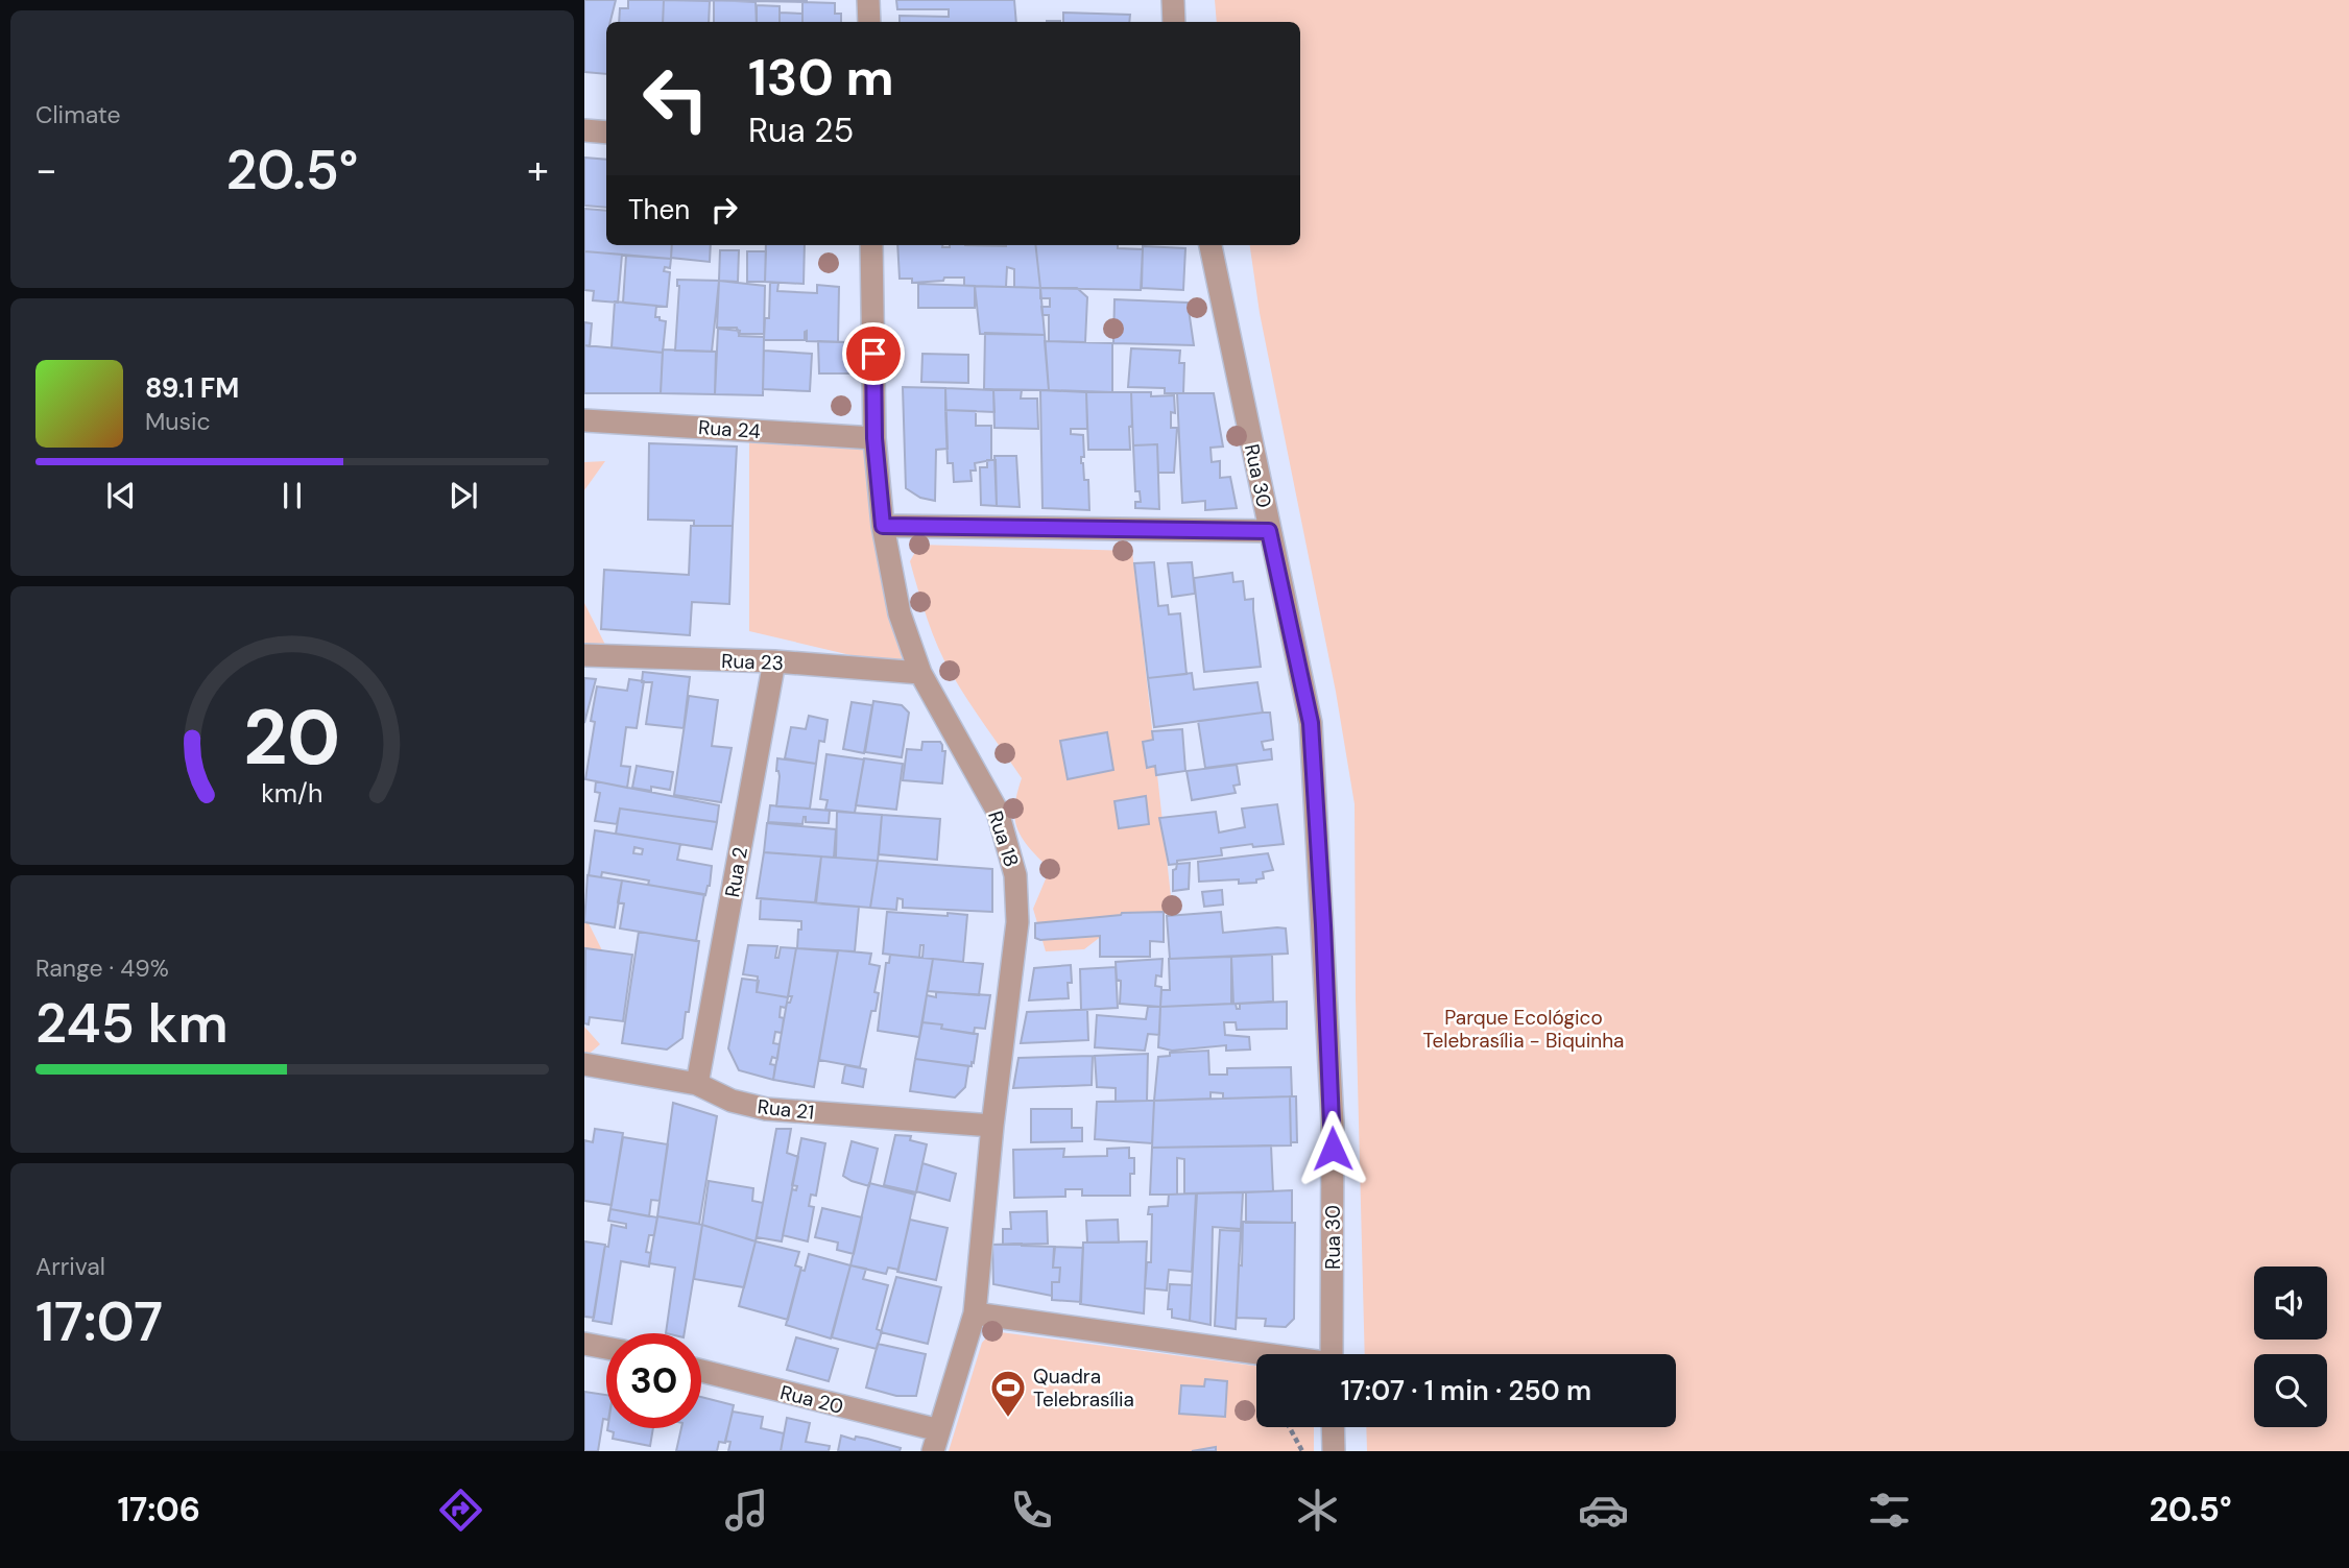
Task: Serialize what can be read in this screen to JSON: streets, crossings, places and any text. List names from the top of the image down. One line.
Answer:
{"streets":{"street":["Rua 24","Rua 30","Rua 23","Rua 18","Rua 2","Rua 21","Rua 20"]},"crossings":[["Rua 24","Rua 18"],["Rua 23","Rua 18"],["Rua 23","Rua 2"],["Rua 18","Rua 21"],["Rua 18","Rua 20"],["Rua 2","Rua 21"]],"parks":["Parque Ecológico Telebrasília - Biquinha"],"places":{"sports":["Quadra Telebrasília"]},"page":{"tile":["Climate",["Range · 49%","245 km"],["Arrival","17:07"]],"turn":["130 m","Rua 25"],"heat":["−","20.5°","+"],"then":"Then","song":["89.1 FM","Music"],"limit":"30","trip":"17:07 · 1 min · 250 m","tabs":["17:06","20.5°"],"gauge":["20","km/h"]}}
